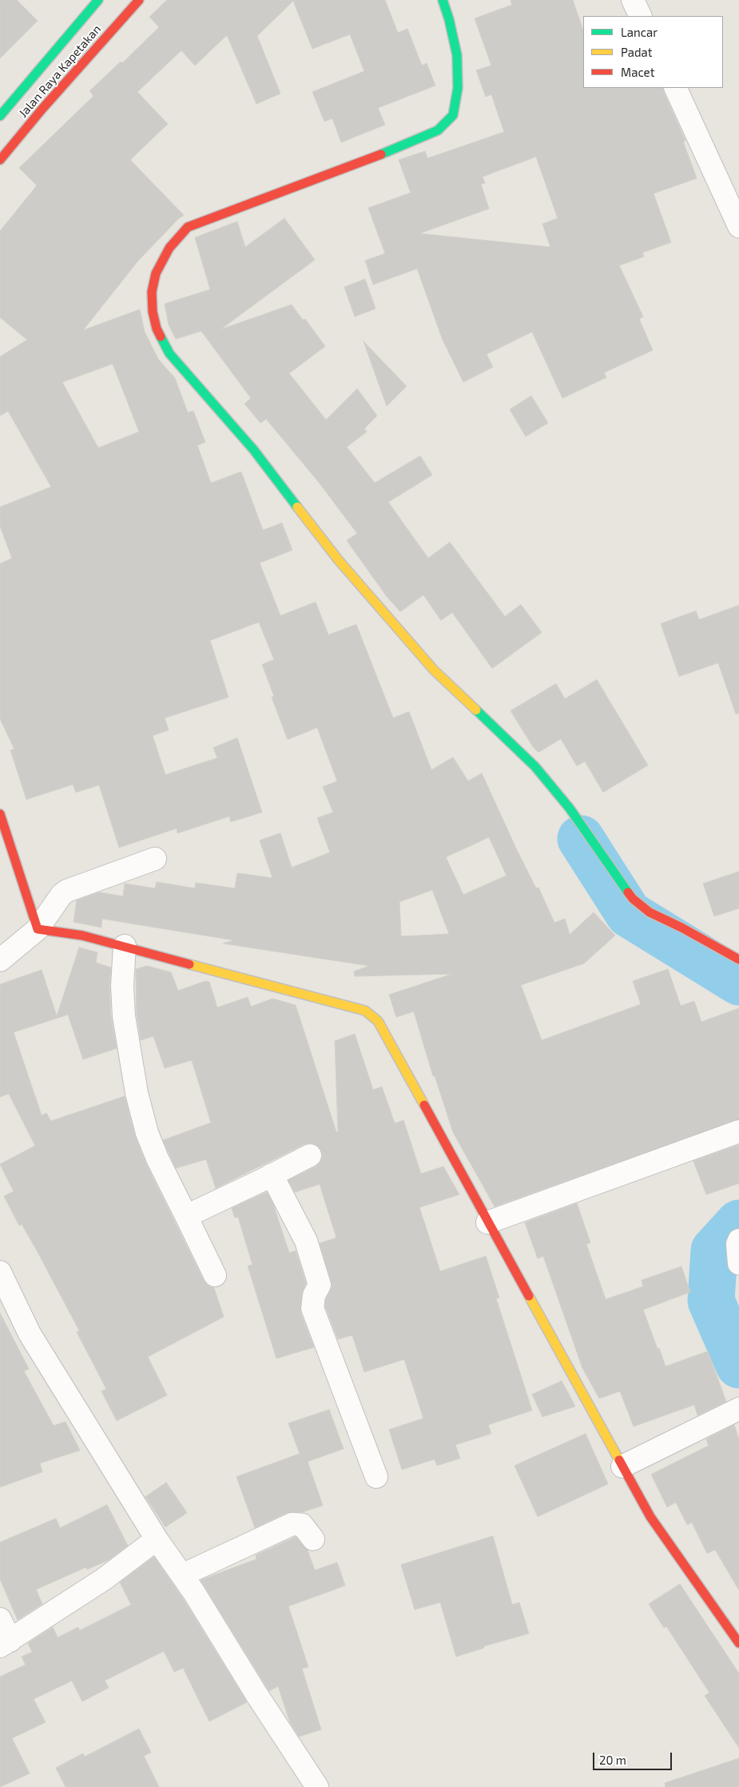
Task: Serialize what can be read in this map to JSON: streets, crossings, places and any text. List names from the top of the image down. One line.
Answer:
{"streets":{"main road":["Jalan Raya Kapetakan"]},"legend":["Lancar","Padat","Macet"],"scale_bar":"20 m"}
